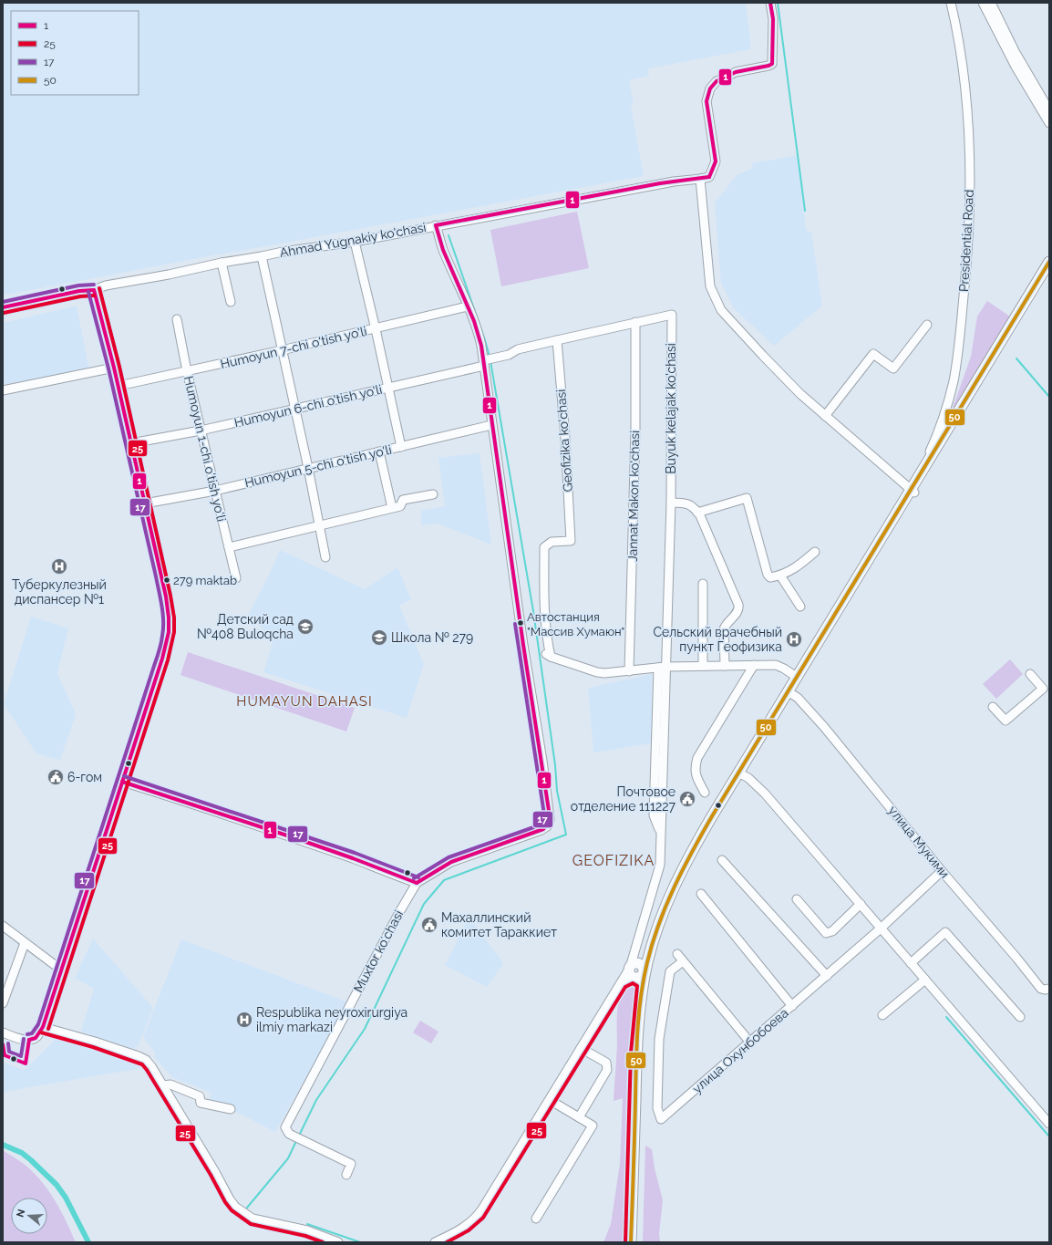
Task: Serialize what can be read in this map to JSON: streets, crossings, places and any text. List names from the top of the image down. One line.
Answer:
{"streets":{"street":["Ahmad Yugnakiy ko'chasi","Presidential Road","Humoyun 7-chi o'tish yo'li","Humoyun 6-chi o'tish yo'li","Buyuk kelajak ko'chasi","Geofizika ko'chasi","Humoyun 1-chi o'tish yo'li","Humoyun 5-chi o'tish yo'li","Jannat Makon ko'chasi","улица Мукими","Muxtor koʻchasi","улица Охунбобоева"]},"crossings":[["Humoyun 7-chi o'tish yo'li","Humoyun 1-chi o'tish yo'li"],["Humoyun 6-chi o'tish yo'li","Buyuk kelajak ko'chasi"],["Humoyun 6-chi o'tish yo'li","Geofizika ko'chasi"],["Humoyun 6-chi o'tish yo'li","Humoyun 1-chi o'tish yo'li"],["Humoyun 6-chi o'tish yo'li","Jannat Makon ko'chasi"],["Geofizika ko'chasi","Jannat Makon ko'chasi"],["Humoyun 1-chi o'tish yo'li","Humoyun 5-chi o'tish yo'li"],["улица Мукими","улица Охунбобоева"]],"districts":["HUMAYUN DAHASI","GEOFIZIKA"],"places":{"hospital":["Туберкулезный диспансер №1","Сельский врачебный пункт Геофизика","Respublika neyroxirurgiya ilmiy markazi"],"other":["279 maktab","Автостанция \"Массив Хумаюн\""],"school or university":["Детский сад №408 Buloqcha","Школа № 279"],"public building":["6-гом","Почтовое отделение 111227","Махаллинский комитет Тараккиет"]},"lines":["transit line 1","transit line 50","transit line 17","transit line 25"],"legend":["1","25","17","50"],"north":"left"}
